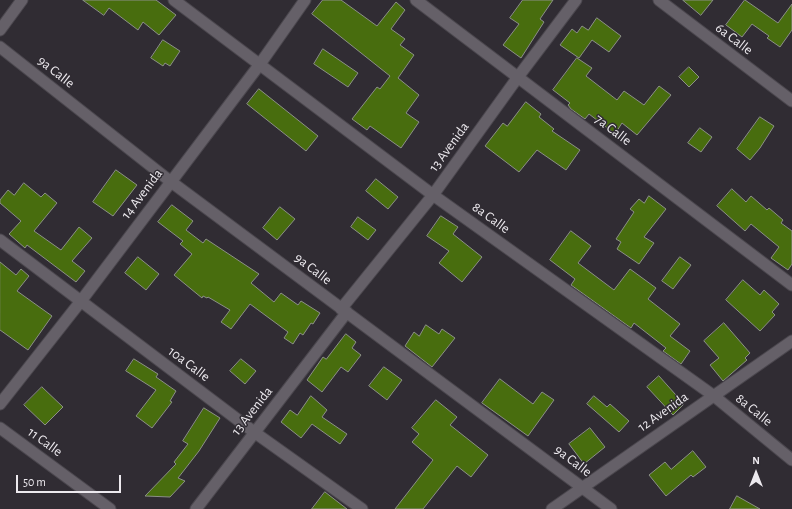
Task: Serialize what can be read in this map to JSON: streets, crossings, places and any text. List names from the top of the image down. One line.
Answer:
{"streets":{"street":["6a Calle","9a Calle","7a Calle","13 Avenida","14 Avenida","8a Calle","10a Calle","12 Avenida","11 Calle"]},"crossings":[["9a Calle","13 Avenida"],["9a Calle","14 Avenida"],["9a Calle","12 Avenida"],["7a Calle","13 Avenida"],["13 Avenida","8a Calle"],["13 Avenida","10a Calle"],["14 Avenida","8a Calle"],["14 Avenida","10a Calle"],["8a Calle","12 Avenida"]],"scale_bar":"50 m","north":"top"}
